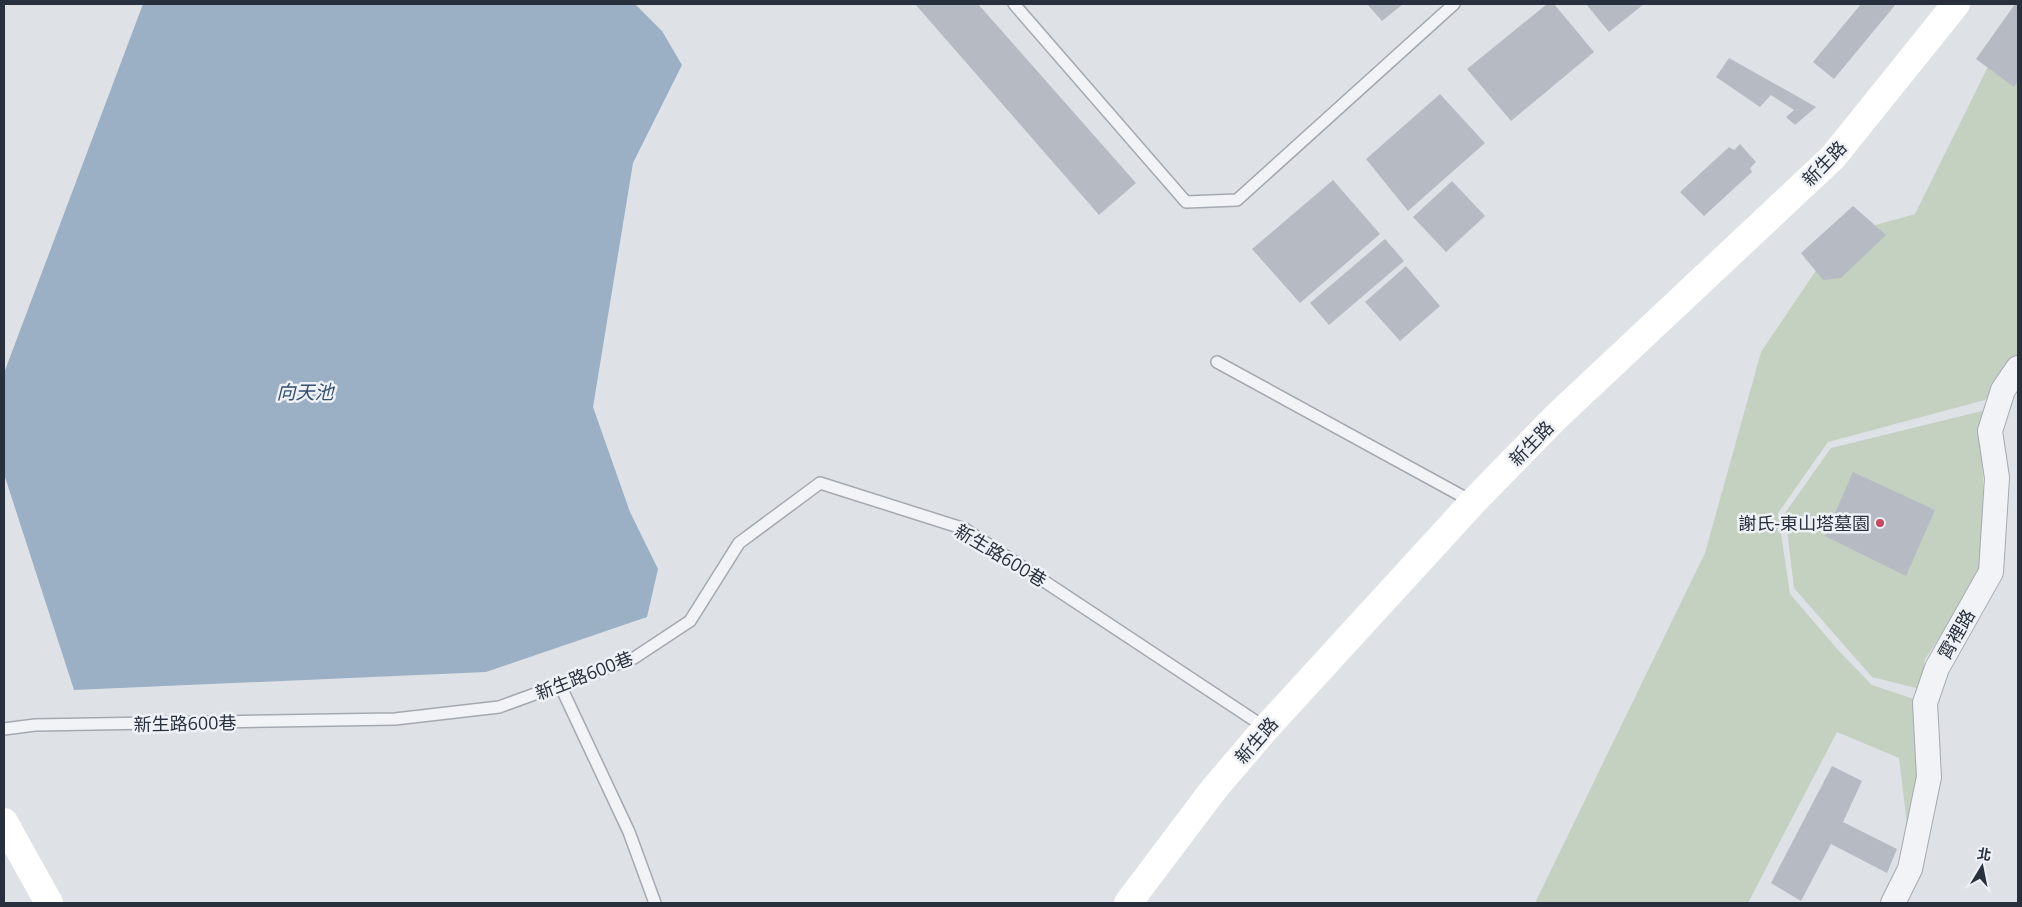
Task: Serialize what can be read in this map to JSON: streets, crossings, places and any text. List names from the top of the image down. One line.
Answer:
{"streets":{"street":["新生路","霄裡路"],"lane":["新生路600巷"]},"crossings":[["新生路","新生路600巷"]],"water":["向天池"],"places":["謝氏-東山塔墓園"],"north":"top"}
